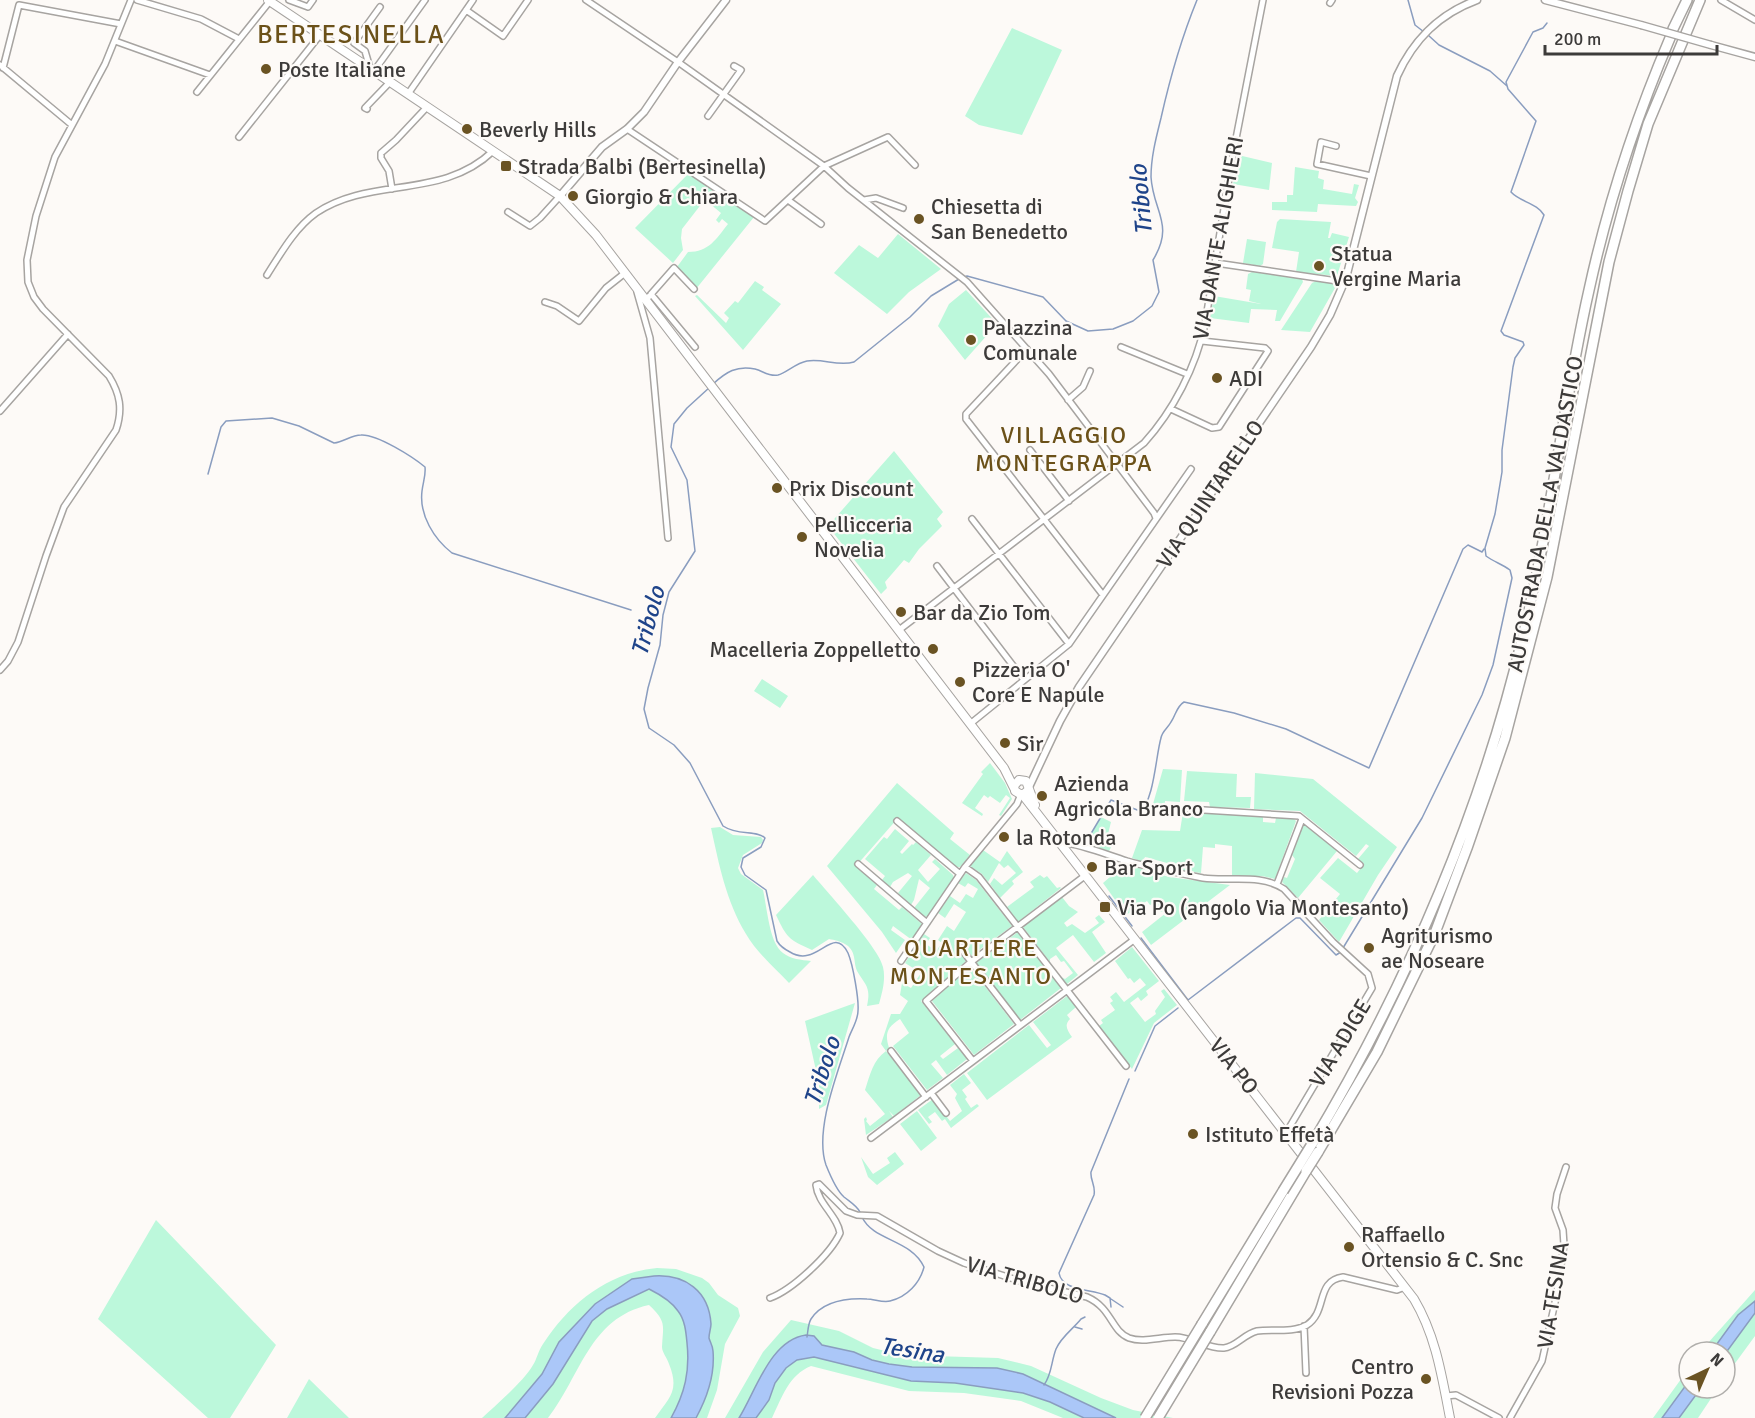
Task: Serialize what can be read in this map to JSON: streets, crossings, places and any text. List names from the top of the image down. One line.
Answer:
{"streets":{"highway":["AUTOSTRADA DELLA VALDASTICO"],"main road":["VIA PO"],"street":["VIA DANTE ALIGHIERI","VIA QUINTARELLO","VIA ADIGE","VIA TRIBOLO","VIA TESINA"]},"crossings":[["VIA QUINTARELLO","VIA PO"],["VIA ADIGE","VIA PO"]],"districts":["BERTESINELLA","VILLAGGIO MONTEGRAPPA","QUARTIERE MONTESANTO"],"water":["Tribolo","Tesina"],"places":{"other":["Poste Italiane","Beverly Hills","Giorgio & Chiara","Chiesetta di San Benedetto","Statua Vergine Maria","Palazzina Comunale","ADI","Prix Discount","Pellicceria Novelia","Bar da Zio Tom","Macelleria Zoppelletto","Pizzeria O' Core E Napule","Sir","Azienda Agricola Branco","la Rotonda","Bar Sport","Agriturismo ae Noseare","Istituto Effetà","Raffaello Ortensio & C. Snc","Centro Revisioni Pozza"],"transit":["Strada Balbi (Bertesinella)","Via Po (angolo Via Montesanto)"]},"scale_bar":"200 m","north":"top right"}
